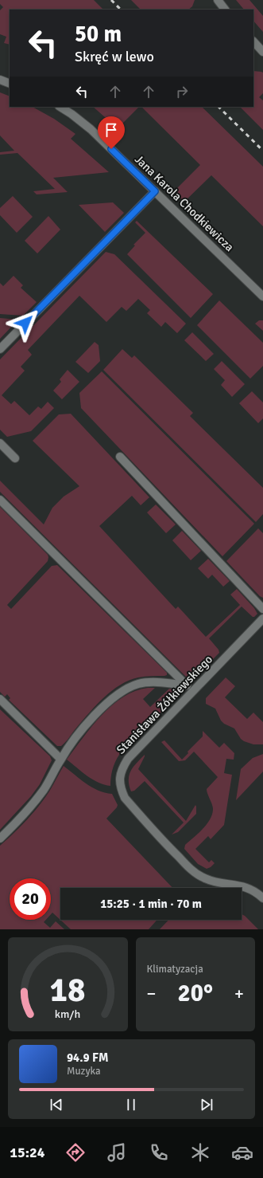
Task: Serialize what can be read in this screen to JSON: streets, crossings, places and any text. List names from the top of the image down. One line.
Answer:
{"streets":{"street":["Jana Karola Chodkiewicza","Stanisława Żółkiewskiego"]},"page":{"turn":["50 m","Skręć w lewo"],"limit":"20","trip":"15:25 · 1 min · 70 m","tile":"Klimatyzacja","heat":["−","20°","+"],"song":["94.9 FM","Muzyka"],"tabs":"15:24","gauge":["18","km/h"]}}
